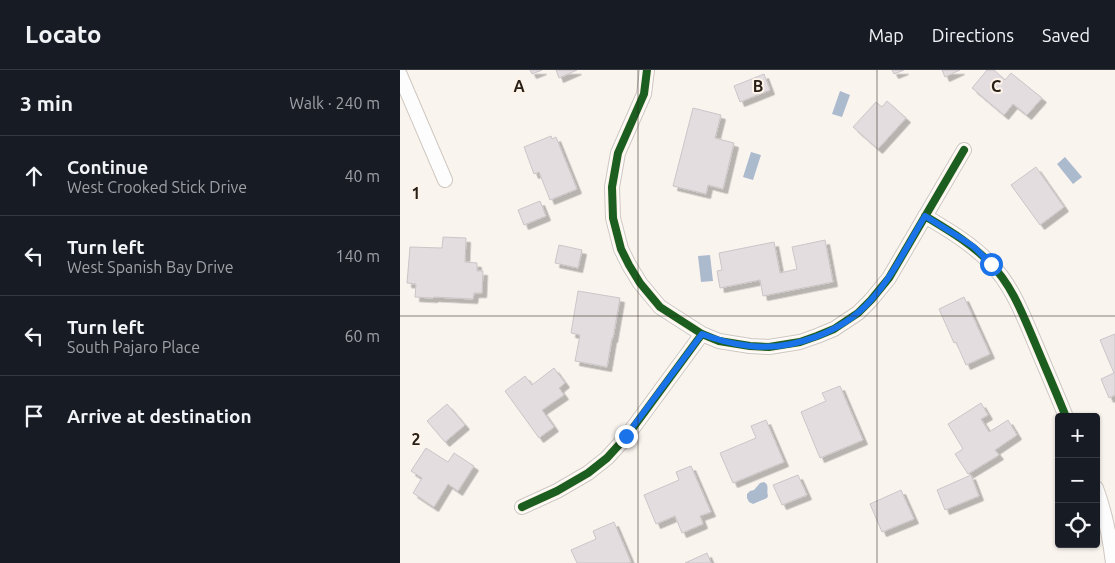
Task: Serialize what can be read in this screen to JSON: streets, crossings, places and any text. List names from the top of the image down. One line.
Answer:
{"page":{"header":"Locato","nav":["Map","Directions","Saved"],"heading":["3 min","Walk · 240 m"],"list":[["Continue","West Crooked Stick Drive","40 m"],["Turn left","West Spanish Bay Drive","140 m"],["Turn left","South Pajaro Place","60 m"],"Arrive at destination"],"map_buttons":["+","−"]},"grid":{"columns":["A","B","C"],"rows":["1","2"]}}
